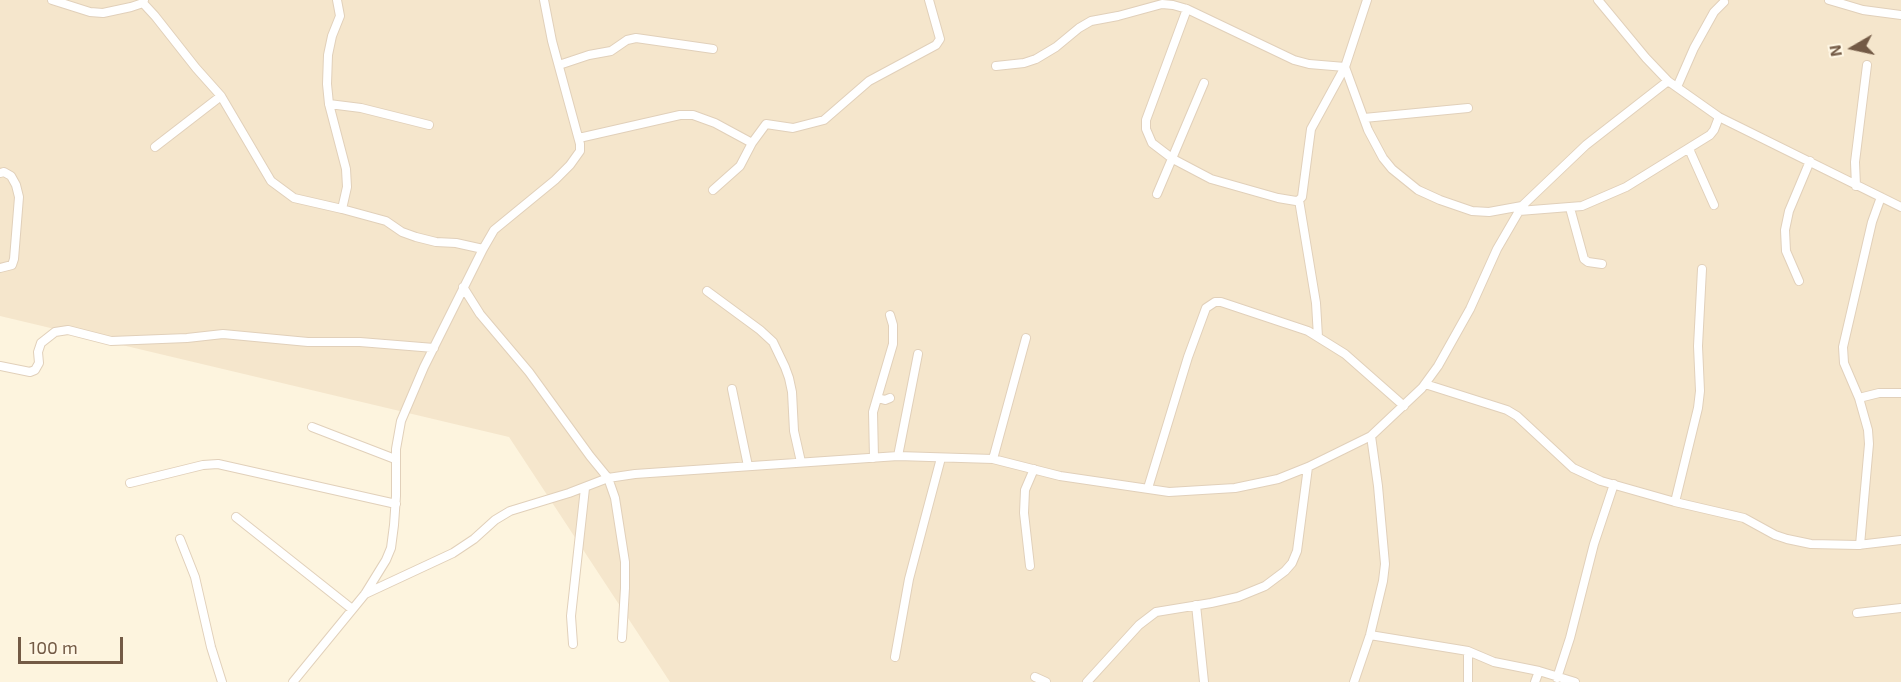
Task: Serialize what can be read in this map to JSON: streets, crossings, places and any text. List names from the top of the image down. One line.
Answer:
{"scale_bar":"100 m","north":"left"}
